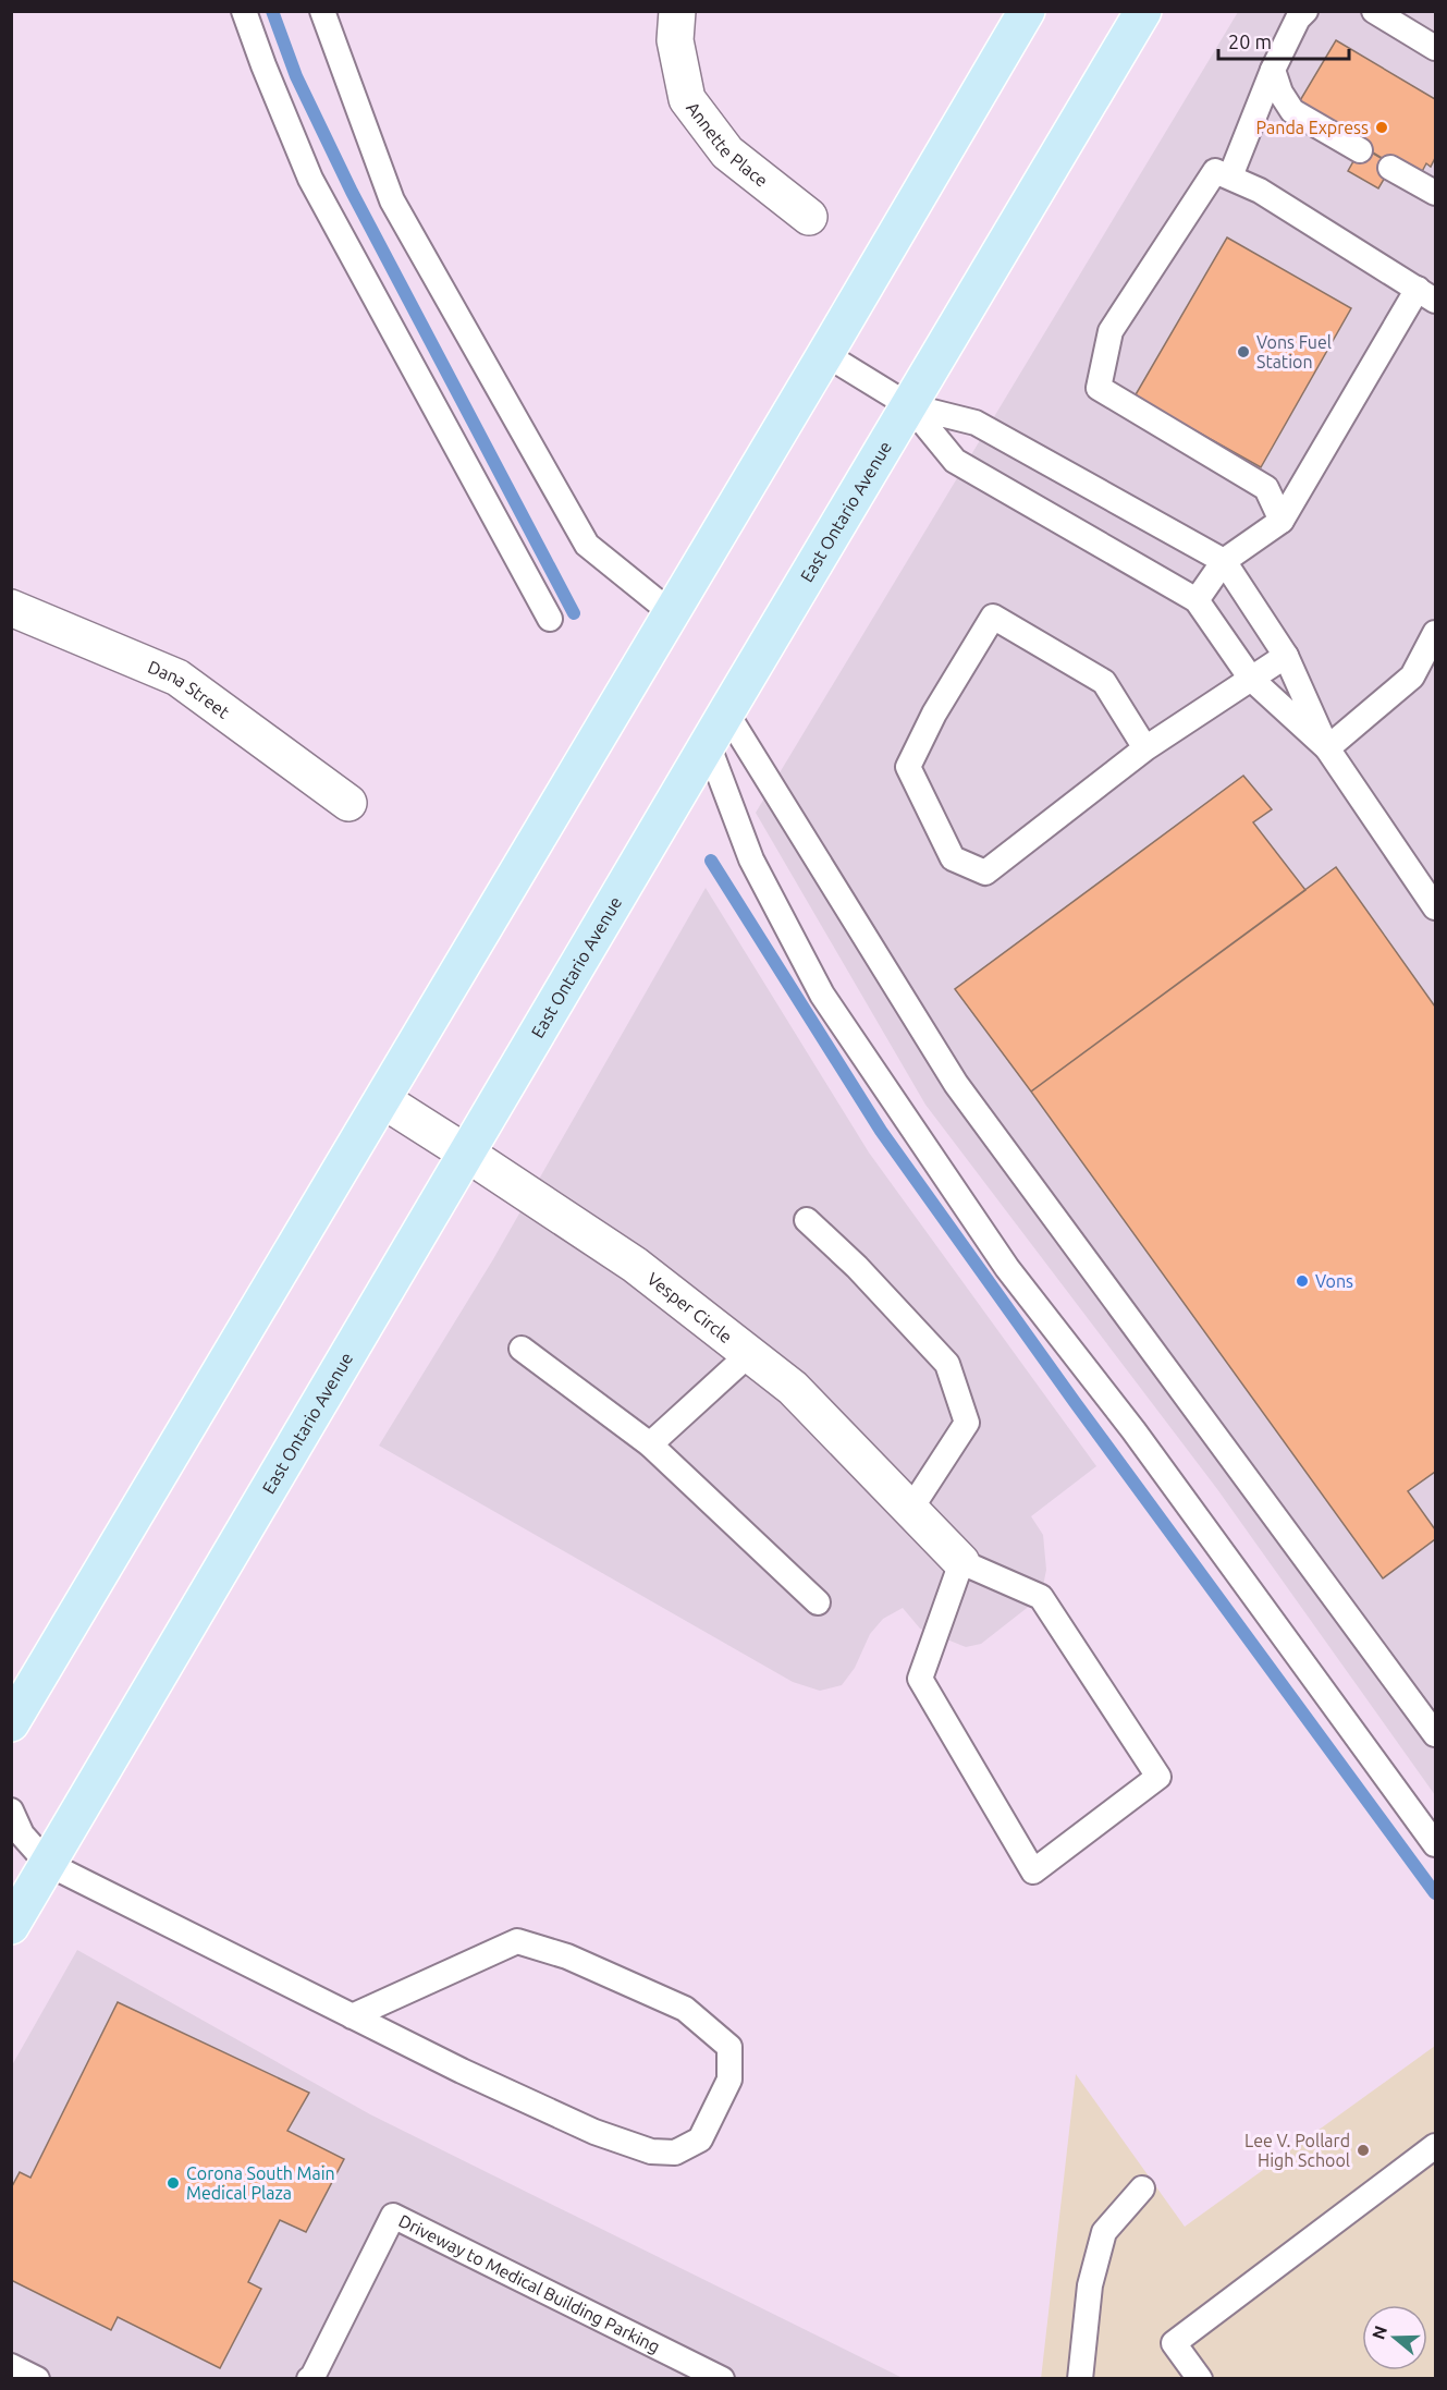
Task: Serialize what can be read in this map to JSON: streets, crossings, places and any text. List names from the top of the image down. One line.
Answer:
{"streets":{"main road":["East Ontario Avenue"],"street":["Annette Place","Dana Street","Vesper Circle"],"lane":["Driveway to Medical Building Parking"]},"crossings":[["East Ontario Avenue","Vesper Circle"]],"places":["Panda Express","Vons Fuel Station","Vons","Lee V. Pollard High School","Corona South Main Medical Plaza"],"scale_bar":"20 m","north":"left"}
